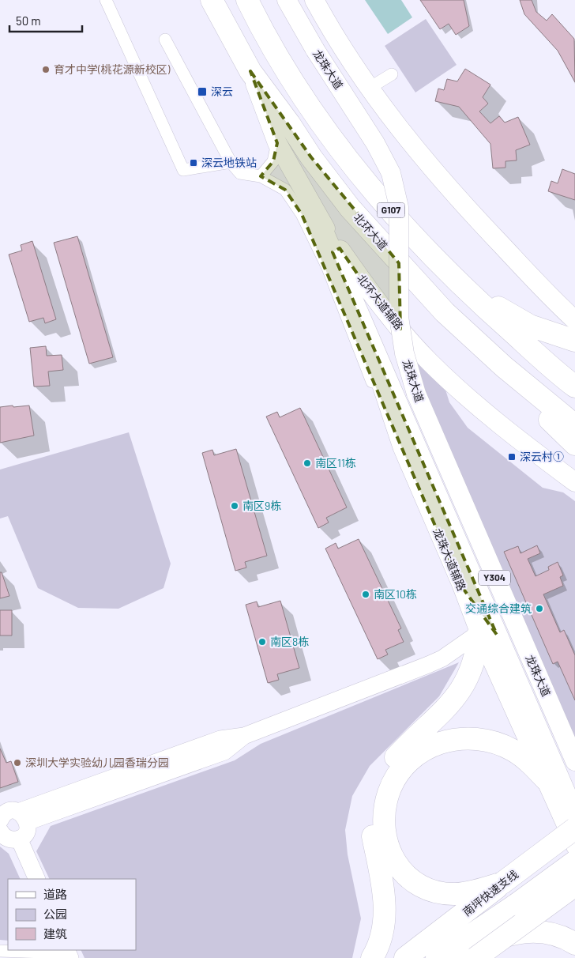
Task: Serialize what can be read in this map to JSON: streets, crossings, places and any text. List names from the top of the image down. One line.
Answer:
{"streets":{"highway":["G107","北环大道","南坪快速支线"],"main road":["龙珠大道","北环大道辅路","Y304"],"street":["龙珠大道辅路"]},"crossings":[["龙珠大道","北环大道辅路"],["龙珠大道","龙珠大道辅路"],["北环大道","北环大道辅路"]],"places":{"other":["育才中学(桃花源新校区)","南区11栋","南区9栋","南区10栋","交通综合建筑","南区8栋","深圳大学实验幼儿园香瑞分园"],"transit":["深云","深云地铁站","深云村①"]},"legend":["道路","公园","建筑"],"scale_bar":"50 m"}
